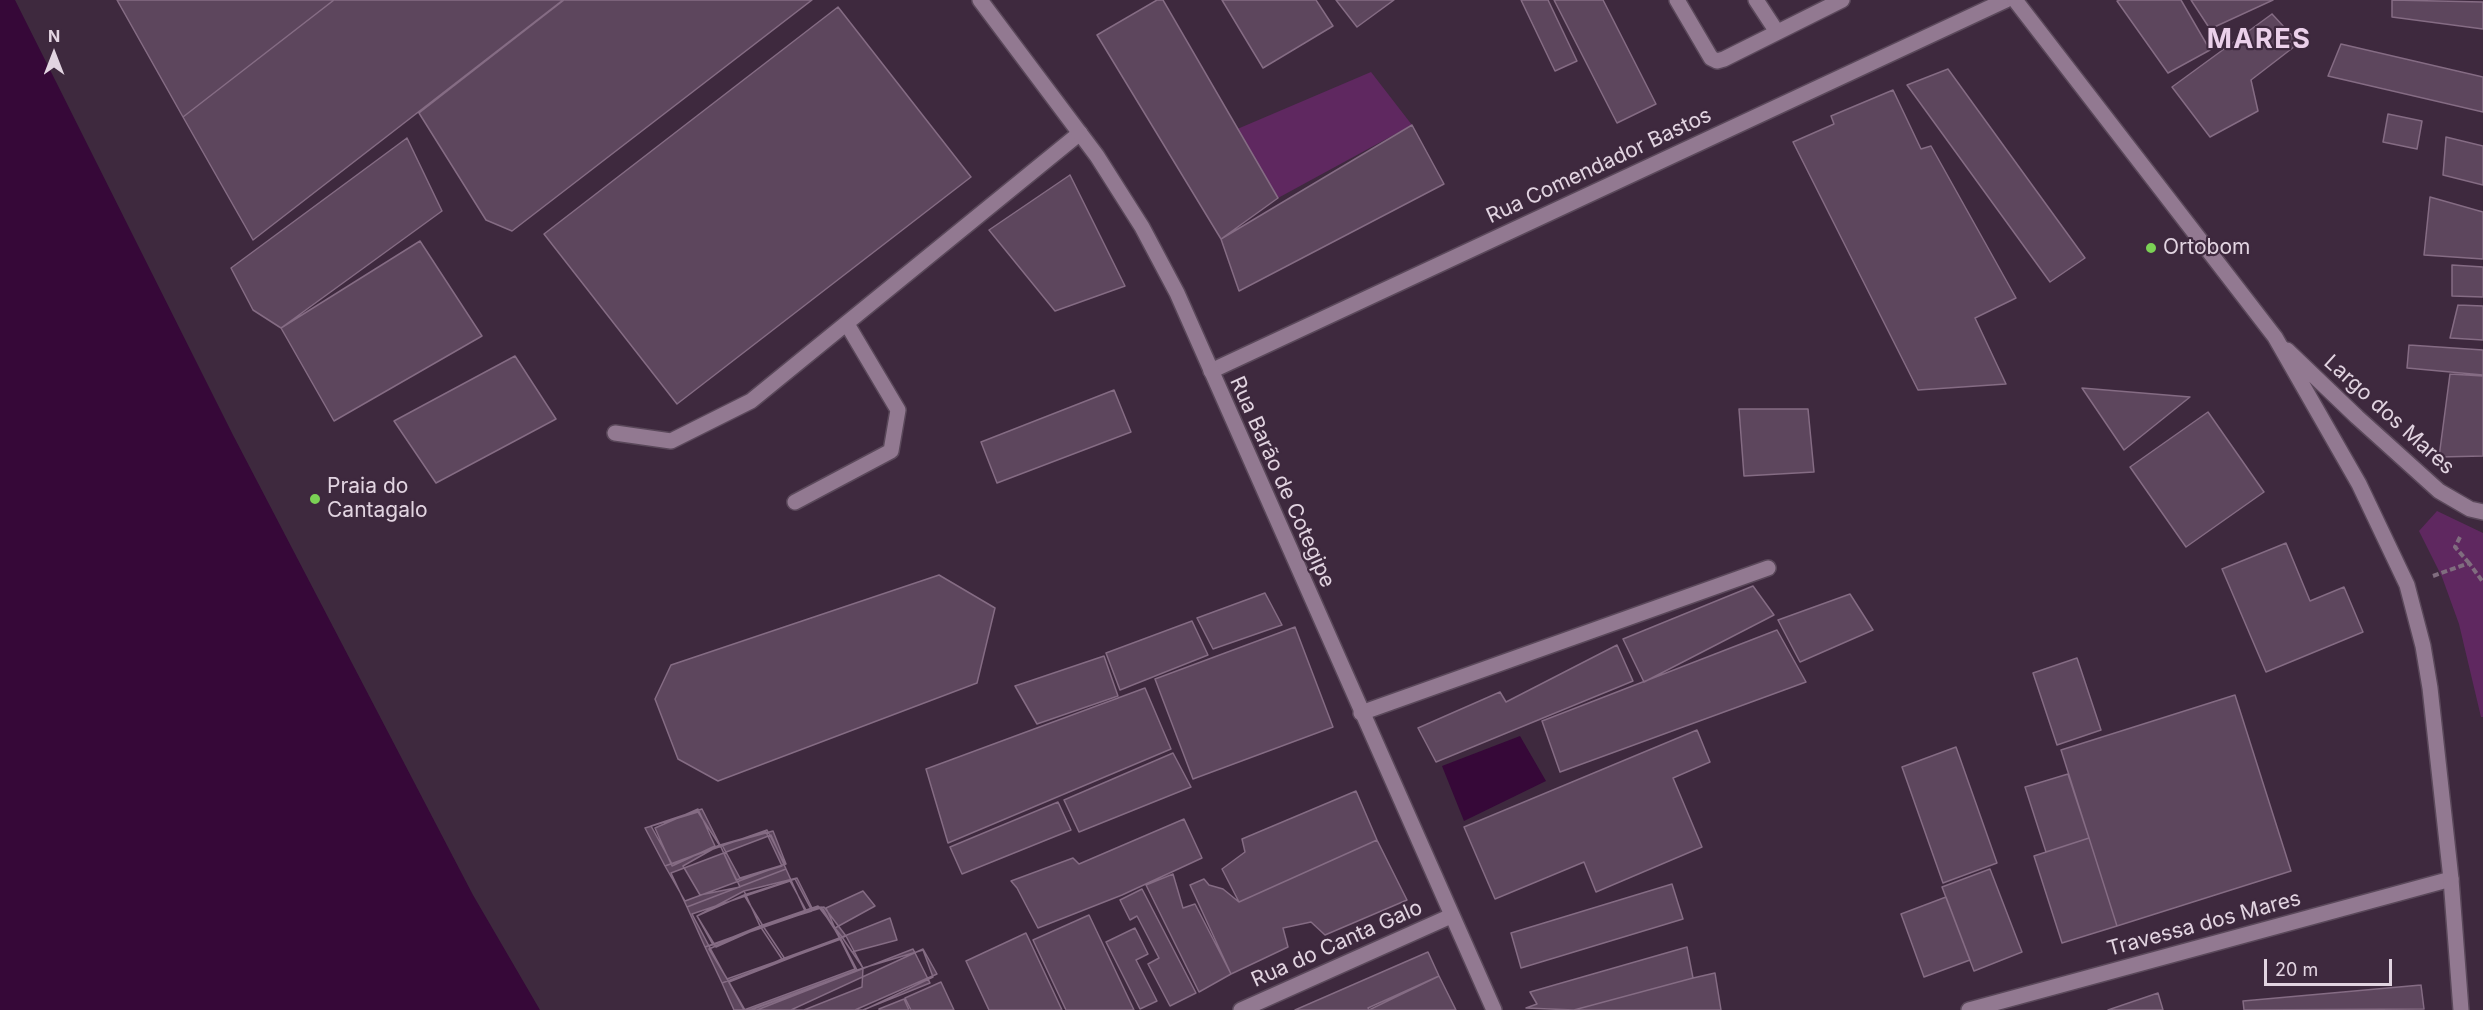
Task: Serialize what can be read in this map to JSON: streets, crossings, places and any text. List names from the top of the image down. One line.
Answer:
{"streets":{"street":["Rua Comendador Bastos","Largo dos Mares","Rua Barão de Cotegipe","Travessa dos Mares","Rua do Canta Galo"]},"crossings":[["Rua Comendador Bastos","Rua Barão de Cotegipe"],["Rua Barão de Cotegipe","Rua do Canta Galo"]],"districts":["MARES"],"places":["Ortobom","Praia do Cantagalo"],"scale_bar":"20 m","north":"top"}
